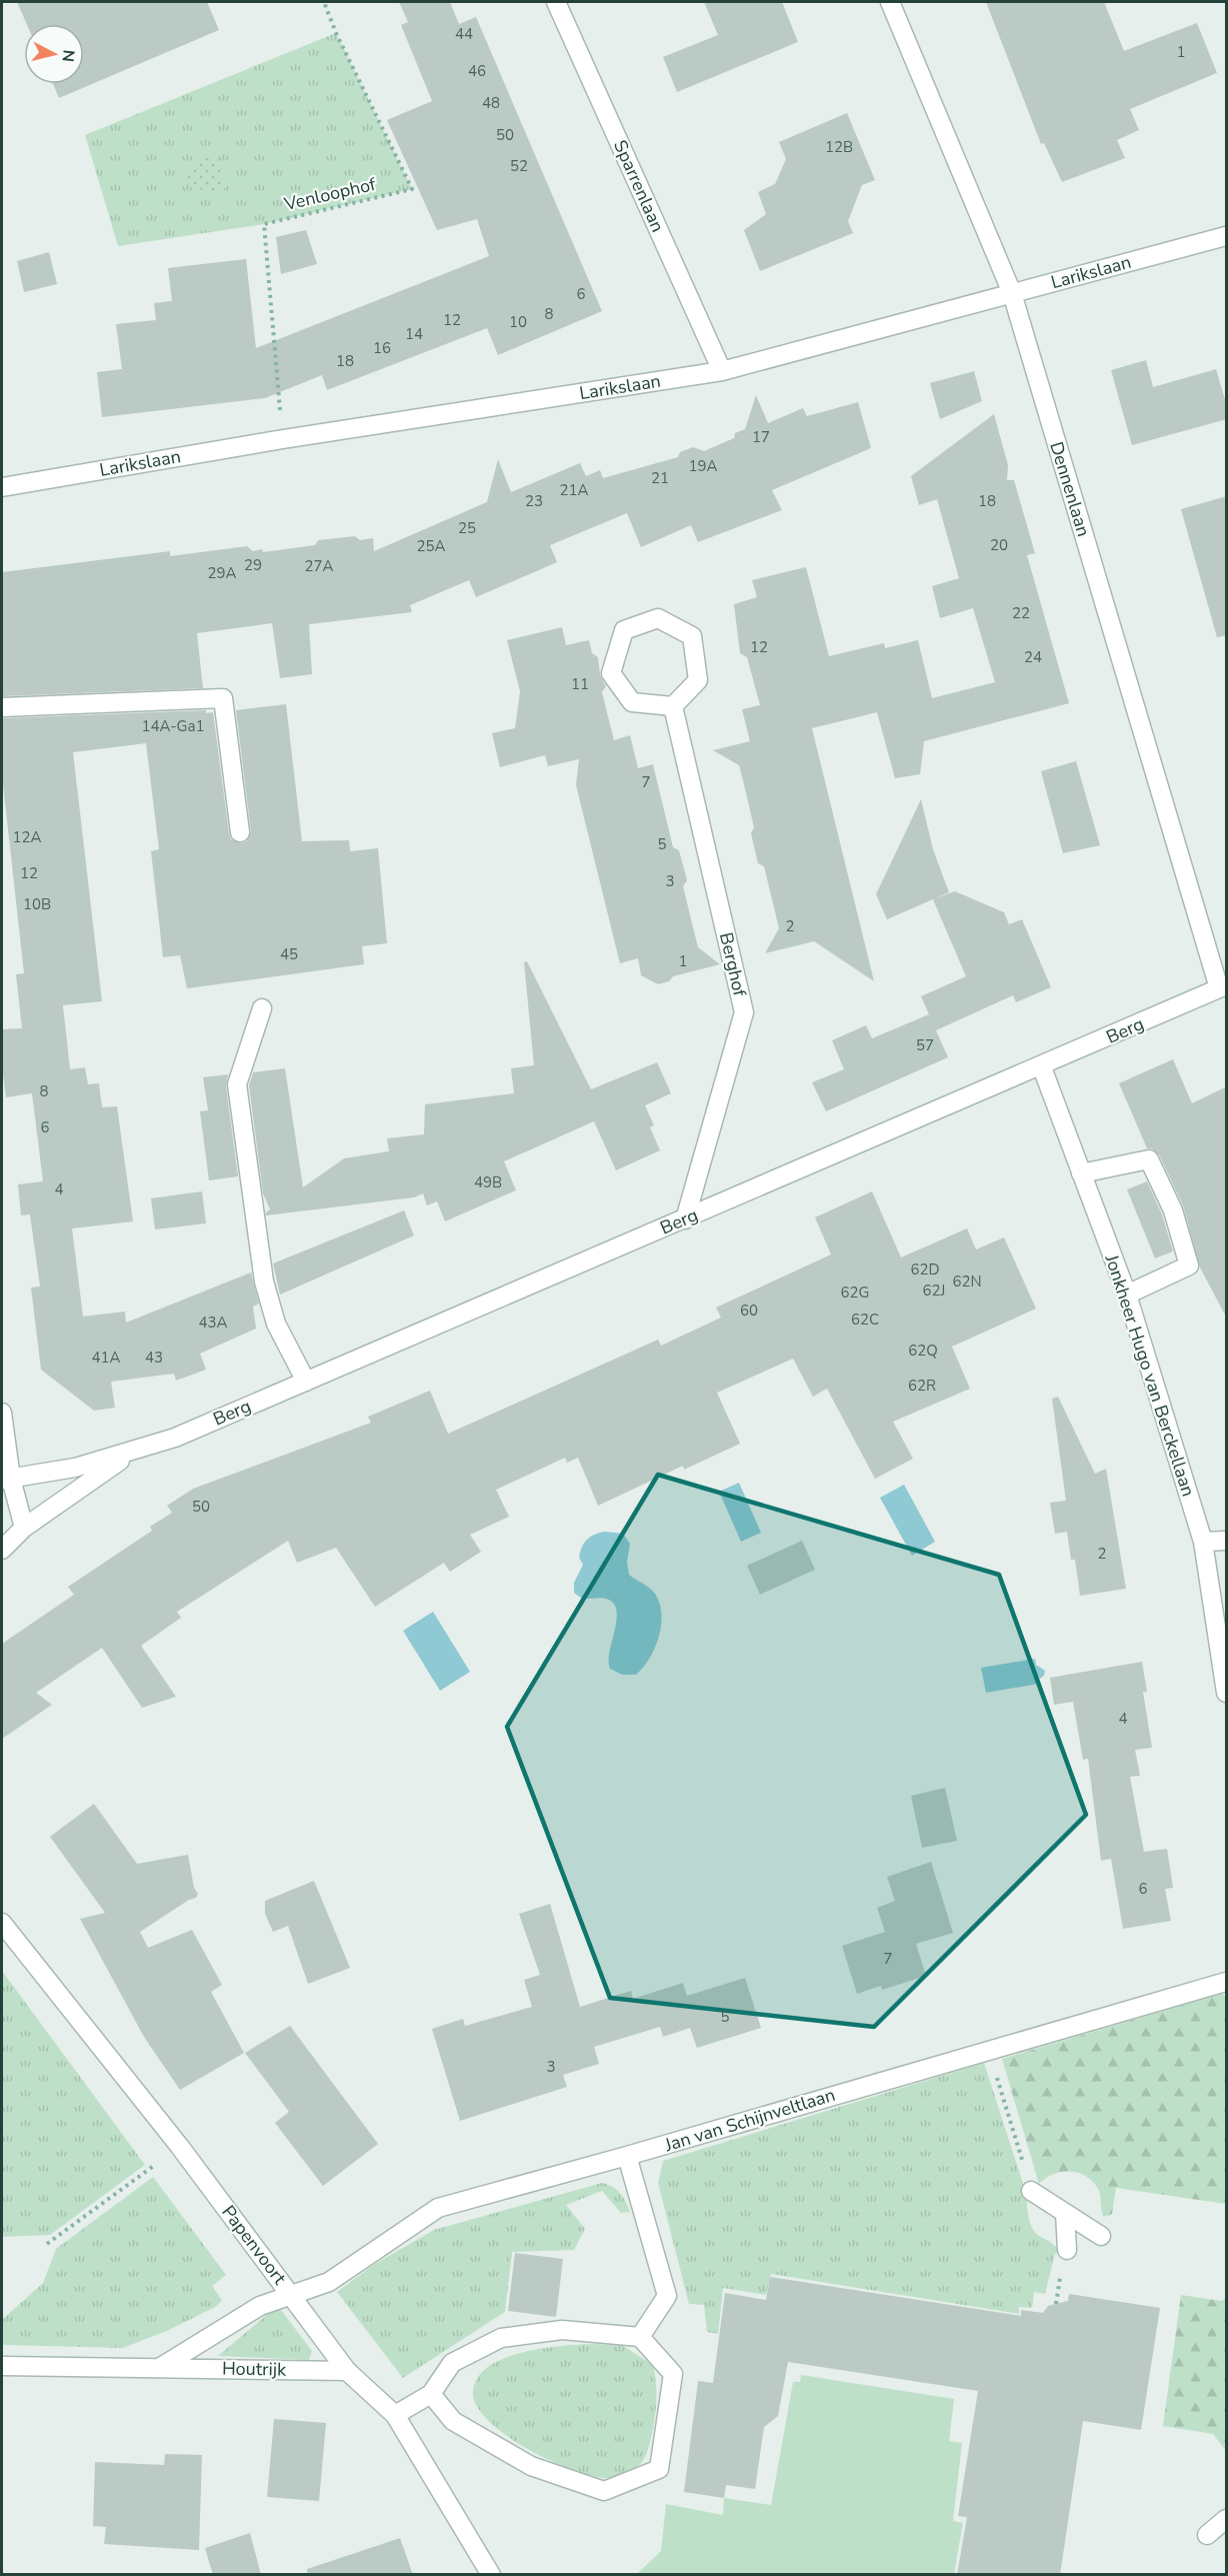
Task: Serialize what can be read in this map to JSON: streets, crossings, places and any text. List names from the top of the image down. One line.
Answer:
{"streets":{"street":["Sparrenlaan","Larikslaan","Dennenlaan","Berghof","Berg","Jonkheer Hugo van Berckellaan","Jan van Schijnveltlaan","Papenvoort","Houtrijk"],"path":["Venloophof"]},"crossings":[["Sparrenlaan","Larikslaan"],["Venloophof","Larikslaan"],["Larikslaan","Dennenlaan"],["Dennenlaan","Berg"],["Berghof","Berg"],["Berg","Jonkheer Hugo van Berckellaan"],["Jan van Schijnveltlaan","Papenvoort"],["Jan van Schijnveltlaan","Houtrijk"],["Papenvoort","Houtrijk"]],"house_numbers":["44","1","46","48","50","12B","52","6","8","12","10","14","16","18","17","19A","21","21A","23","18","25","20","25A","29","27A","29A","22","12","24","11","14A-Ga1","7","12A","5","12","3","10B","2","45","1","57","8","6","49B","4","62D","62N","62J","62G","60","62C","43A","62Q","41A","43","62R","50","2","4","6","7","5","3"],"north":"right"}
